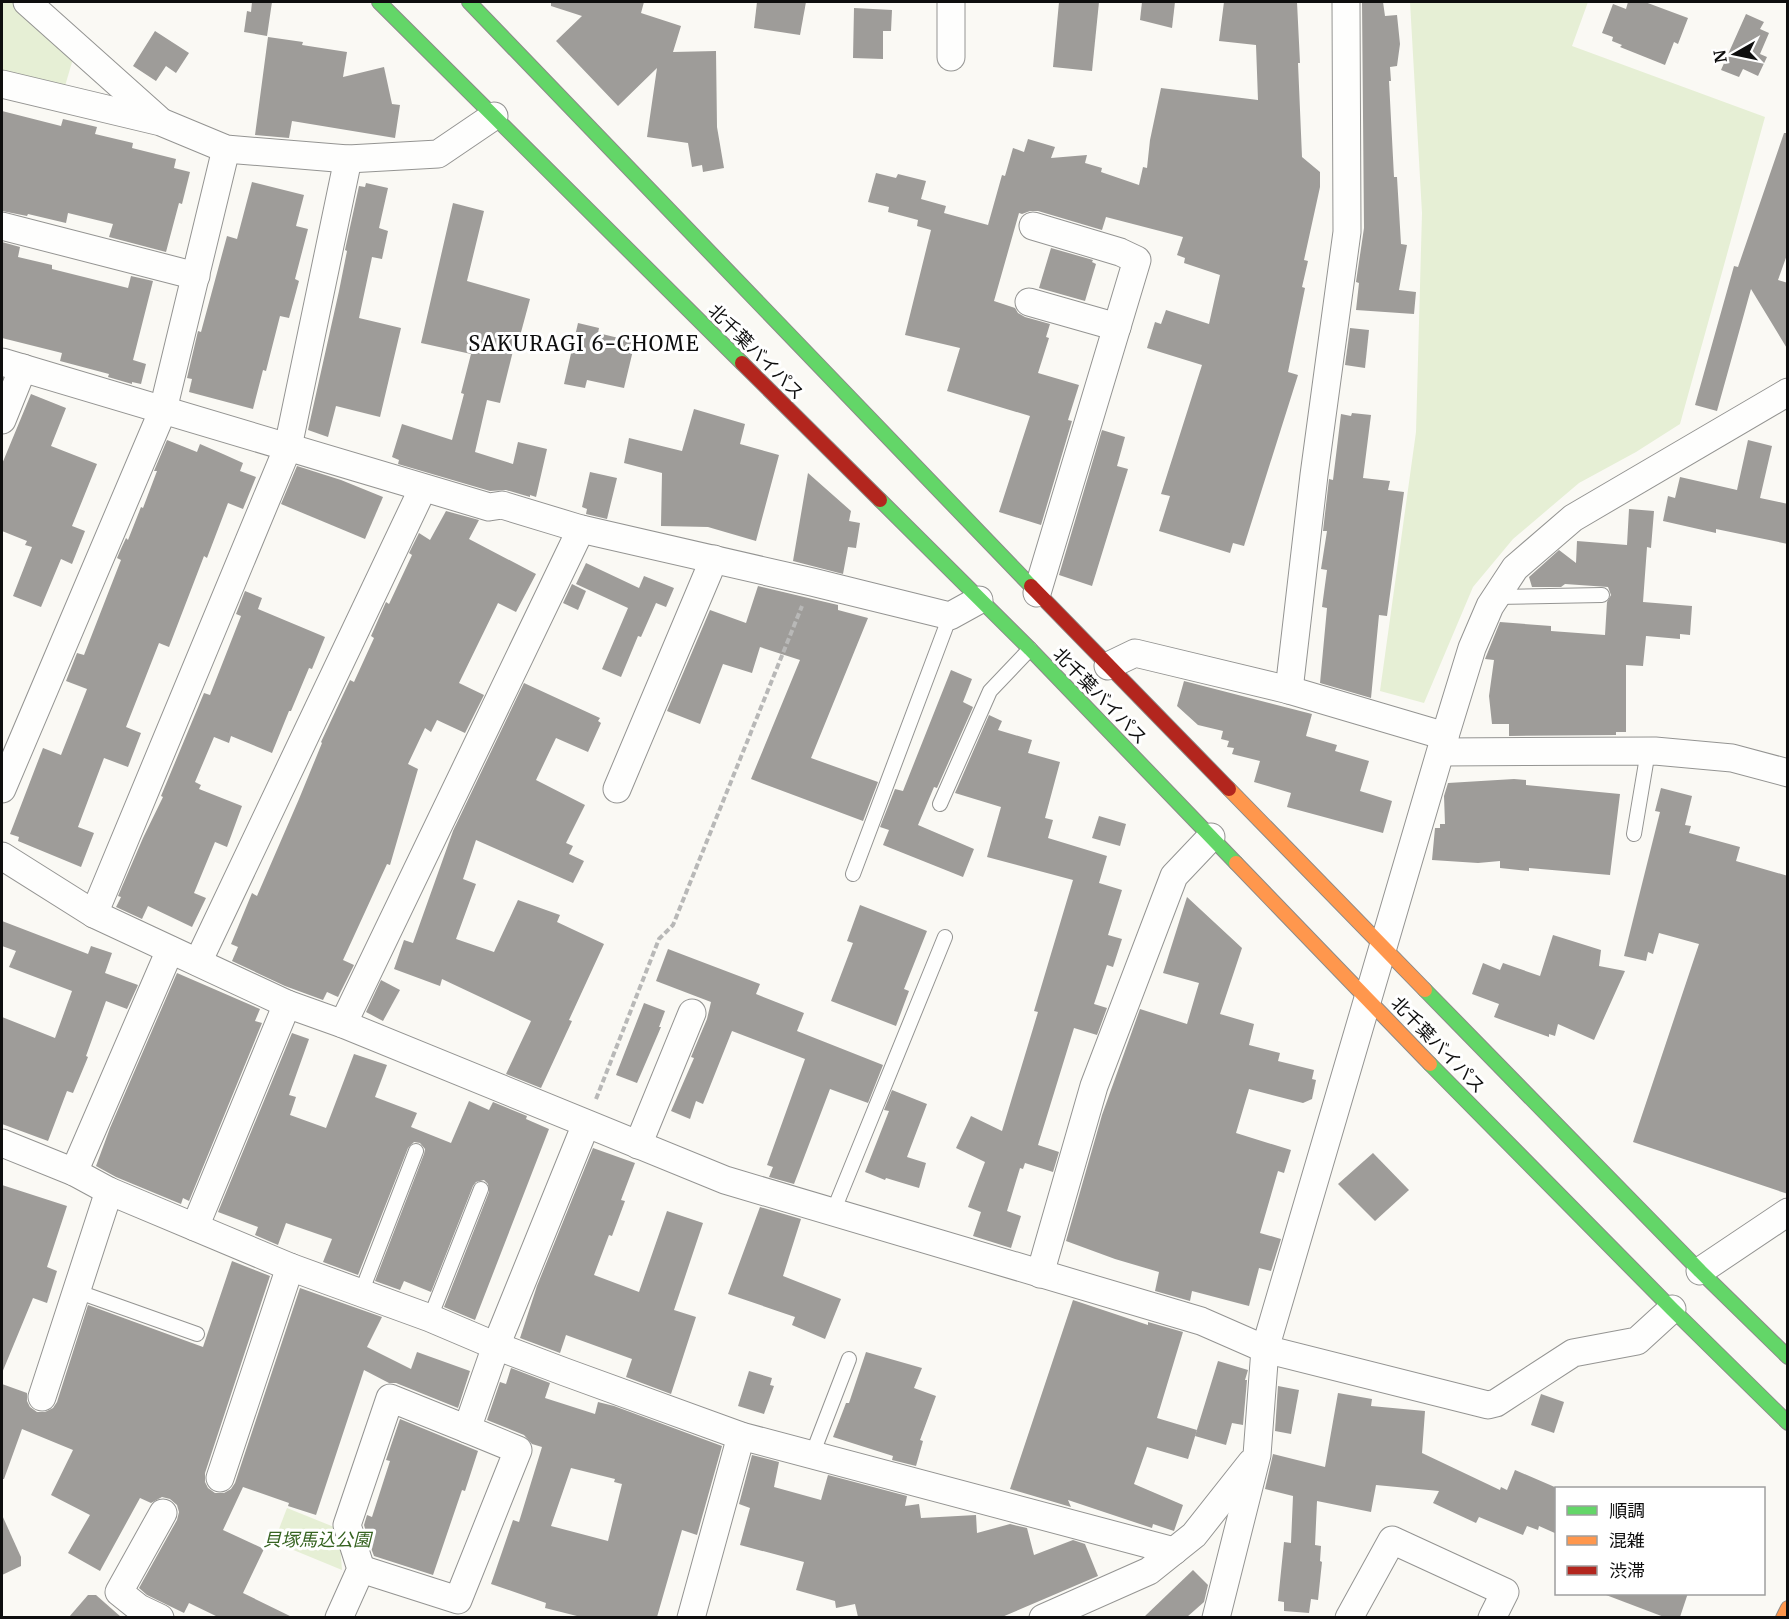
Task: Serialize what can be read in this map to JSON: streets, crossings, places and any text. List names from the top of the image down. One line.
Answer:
{"streets":{"main road":["北千葉バイパス"]},"districts":["SAKURAGI 6-CHOME"],"parks":["貝塚馬込公園"],"legend":["順調","混雑","渋滞"],"north":"left"}
